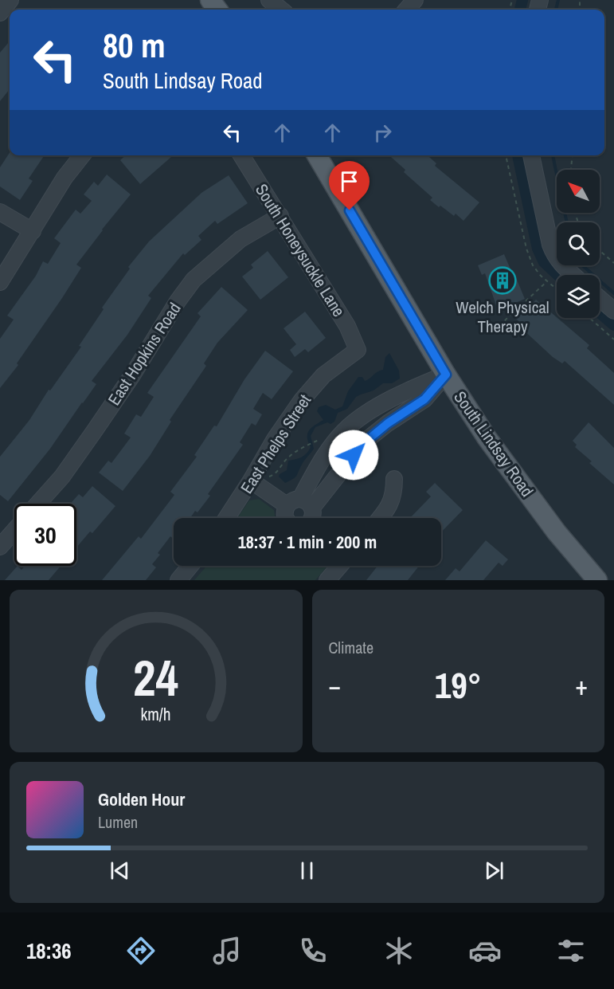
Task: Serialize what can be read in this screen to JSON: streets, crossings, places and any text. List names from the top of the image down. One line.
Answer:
{"streets":{"main road":["South Lindsay Road"],"street":["South Honeysuckle Lane","East Hopkins Road","East Phelps Street"]},"crossings":[["South Honeysuckle Lane","East Hopkins Road"],["South Honeysuckle Lane","East Phelps Street"]],"places":{"building":["Welch Physical Therapy"]},"north":"top left","page":{"turn":["80 m","South Lindsay Road"],"limit":"30","trip":"18:37 · 1 min · 200 m","tile":"Climate","heat":["−","19°","+"],"song":["Golden Hour","Lumen"],"tabs":"18:36","gauge":["24","km/h"]}}
